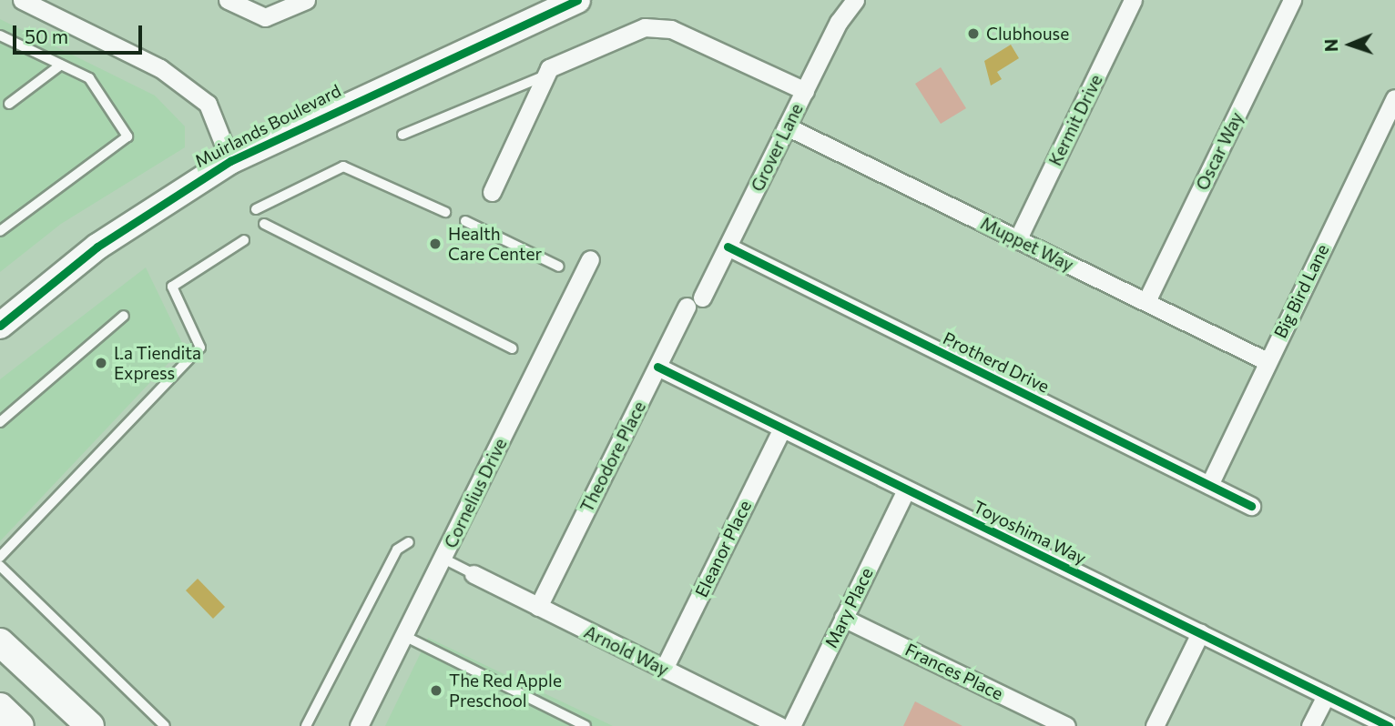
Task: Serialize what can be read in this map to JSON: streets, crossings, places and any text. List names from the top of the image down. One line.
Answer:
{"streets":{"main road":["Muirlands Boulevard"],"street":["Kermit Drive","Grover Lane","Oscar Way","Muppet Way","Big Bird Lane","Protherd Drive","Theodore Place","Cornelius Drive","Toyoshima Way","Eleanor Place","Mary Place","Arnold Way","Frances Place"]},"crossings":[["Kermit Drive","Muppet Way"],["Grover Lane","Muppet Way"],["Grover Lane","Protherd Drive"],["Grover Lane","Theodore Place"],["Oscar Way","Muppet Way"],["Muppet Way","Big Bird Lane"],["Big Bird Lane","Protherd Drive"],["Theodore Place","Toyoshima Way"],["Theodore Place","Arnold Way"],["Toyoshima Way","Eleanor Place"],["Toyoshima Way","Mary Place"],["Eleanor Place","Arnold Way"],["Mary Place","Frances Place"]],"places":["Clubhouse","Health Care Center","La Tiendita Express","The Red Apple Preschool"],"scale_bar":"50 m","north":"left"}
